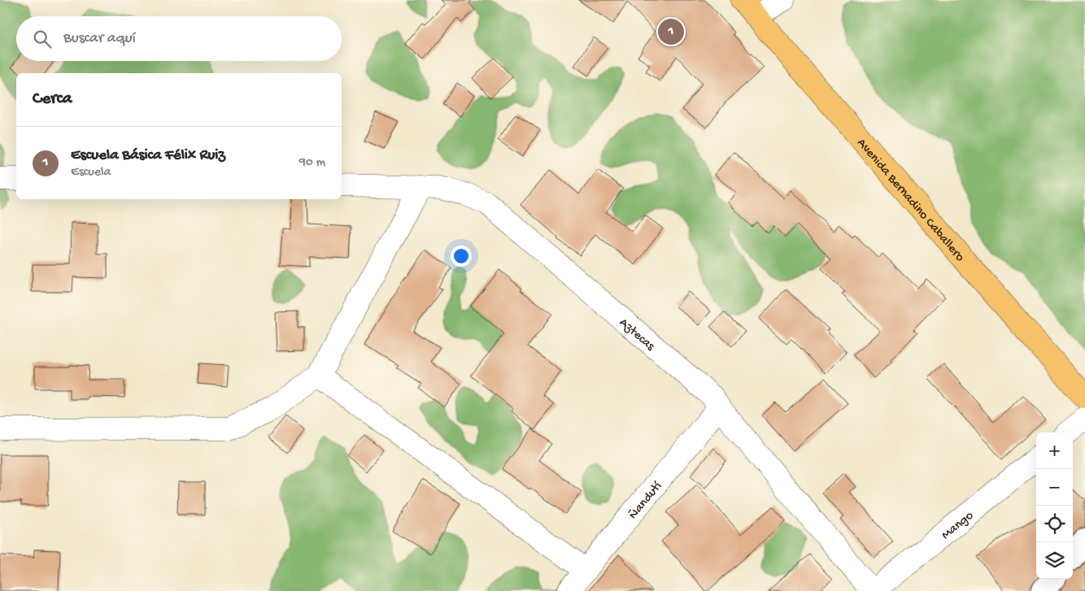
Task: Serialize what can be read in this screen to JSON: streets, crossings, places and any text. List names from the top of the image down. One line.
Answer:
{"streets":{"main road":["Avenida Bernadino Caballero"],"street":["Aztecas","Ñandutí","Mango"]},"crossings":[["Aztecas","Ñandutí"],["Aztecas","Mango"]],"page":{"search":"Buscar aquí","pins":"1","heading":"Cerca","list":[{"mark":"1","name":"Escuela Básica Félix Ruiz","note":"Escuela","value":"90 m"}],"map_buttons":["+","−"]}}
